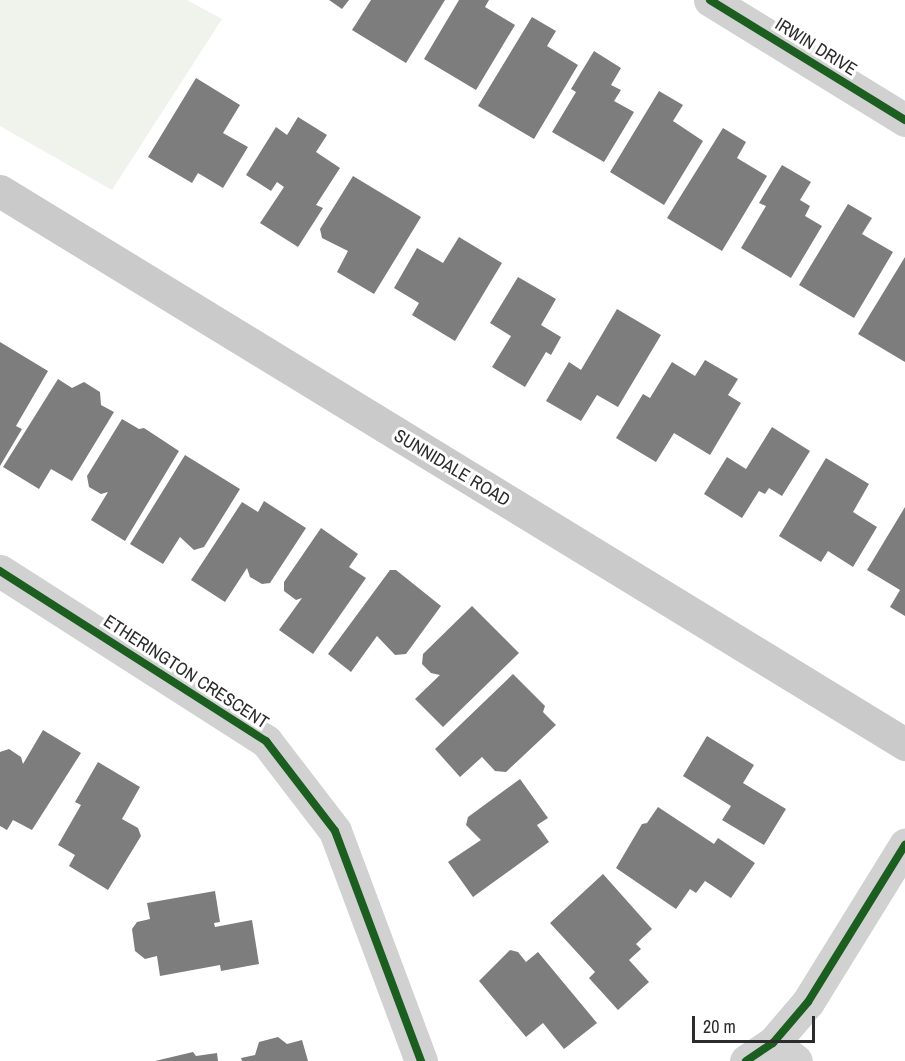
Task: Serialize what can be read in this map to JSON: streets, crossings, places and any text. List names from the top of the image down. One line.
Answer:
{"streets":{"main road":["SUNNIDALE ROAD"],"street":["IRWIN DRIVE","ETHERINGTON CRESCENT"]},"scale_bar":"20 m"}
